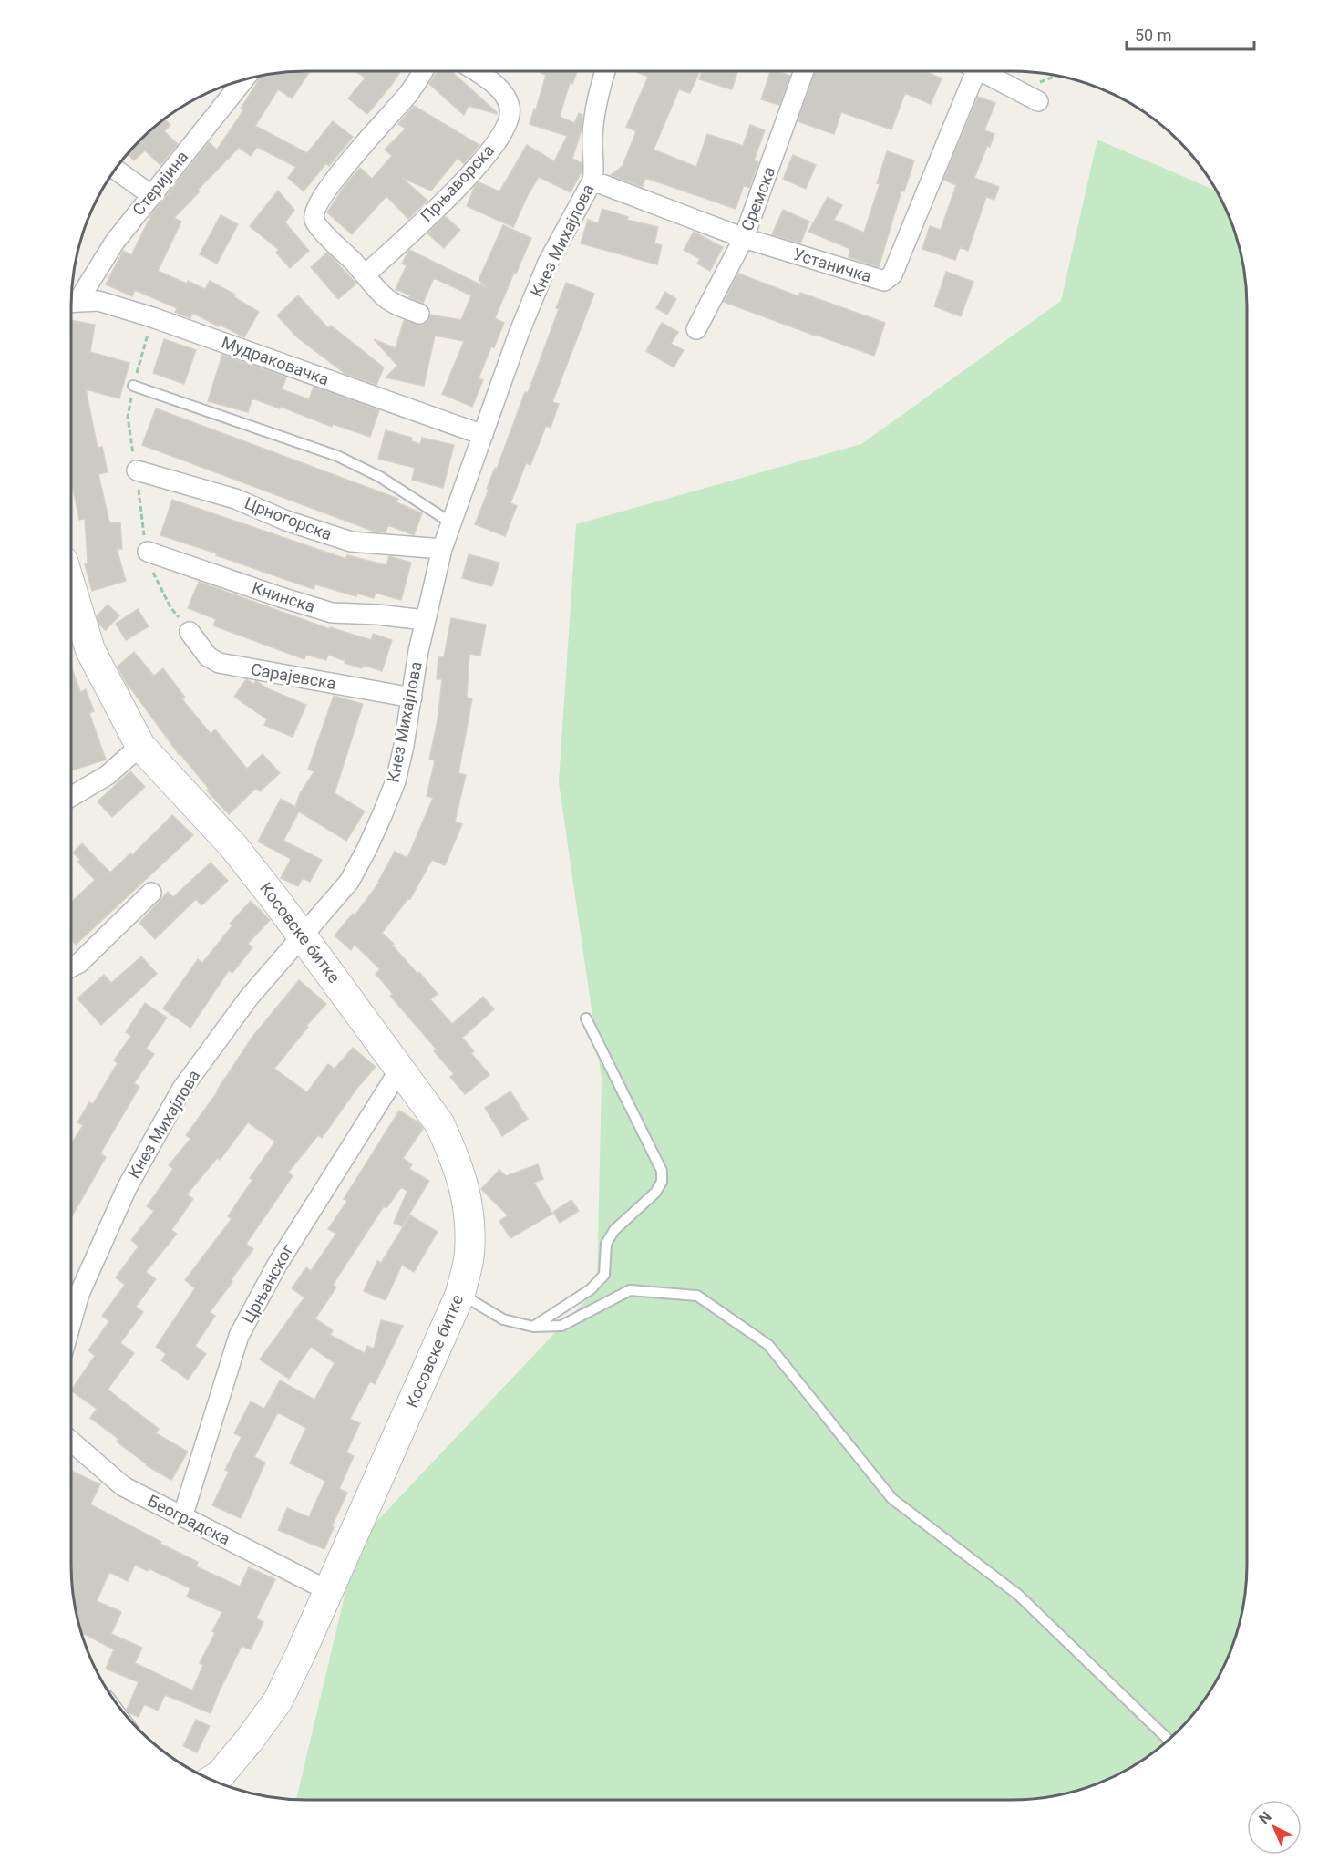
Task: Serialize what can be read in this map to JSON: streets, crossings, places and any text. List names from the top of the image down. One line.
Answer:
{"streets":{"street":["Стеријина","Прњаворска","Сремска","Кнез Михајлова","Устаничка","Мудраковачка","Црногорска","Книнска","Сарајевска","Косовске битке","Црњанског","Београдска"]},"crossings":[["Стеријина","Мудраковачка"],["Сремска","Устаничка"],["Кнез Михајлова","Устаничка"],["Кнез Михајлова","Мудраковачка"],["Кнез Михајлова","Црногорска"],["Кнез Михајлова","Книнска"],["Кнез Михајлова","Сарајевска"],["Кнез Михајлова","Косовске битке"],["Косовске битке","Црњанског"],["Косовске битке","Београдска"],["Црњанског","Београдска"]],"scale_bar":"50 m","north":"top left"}
